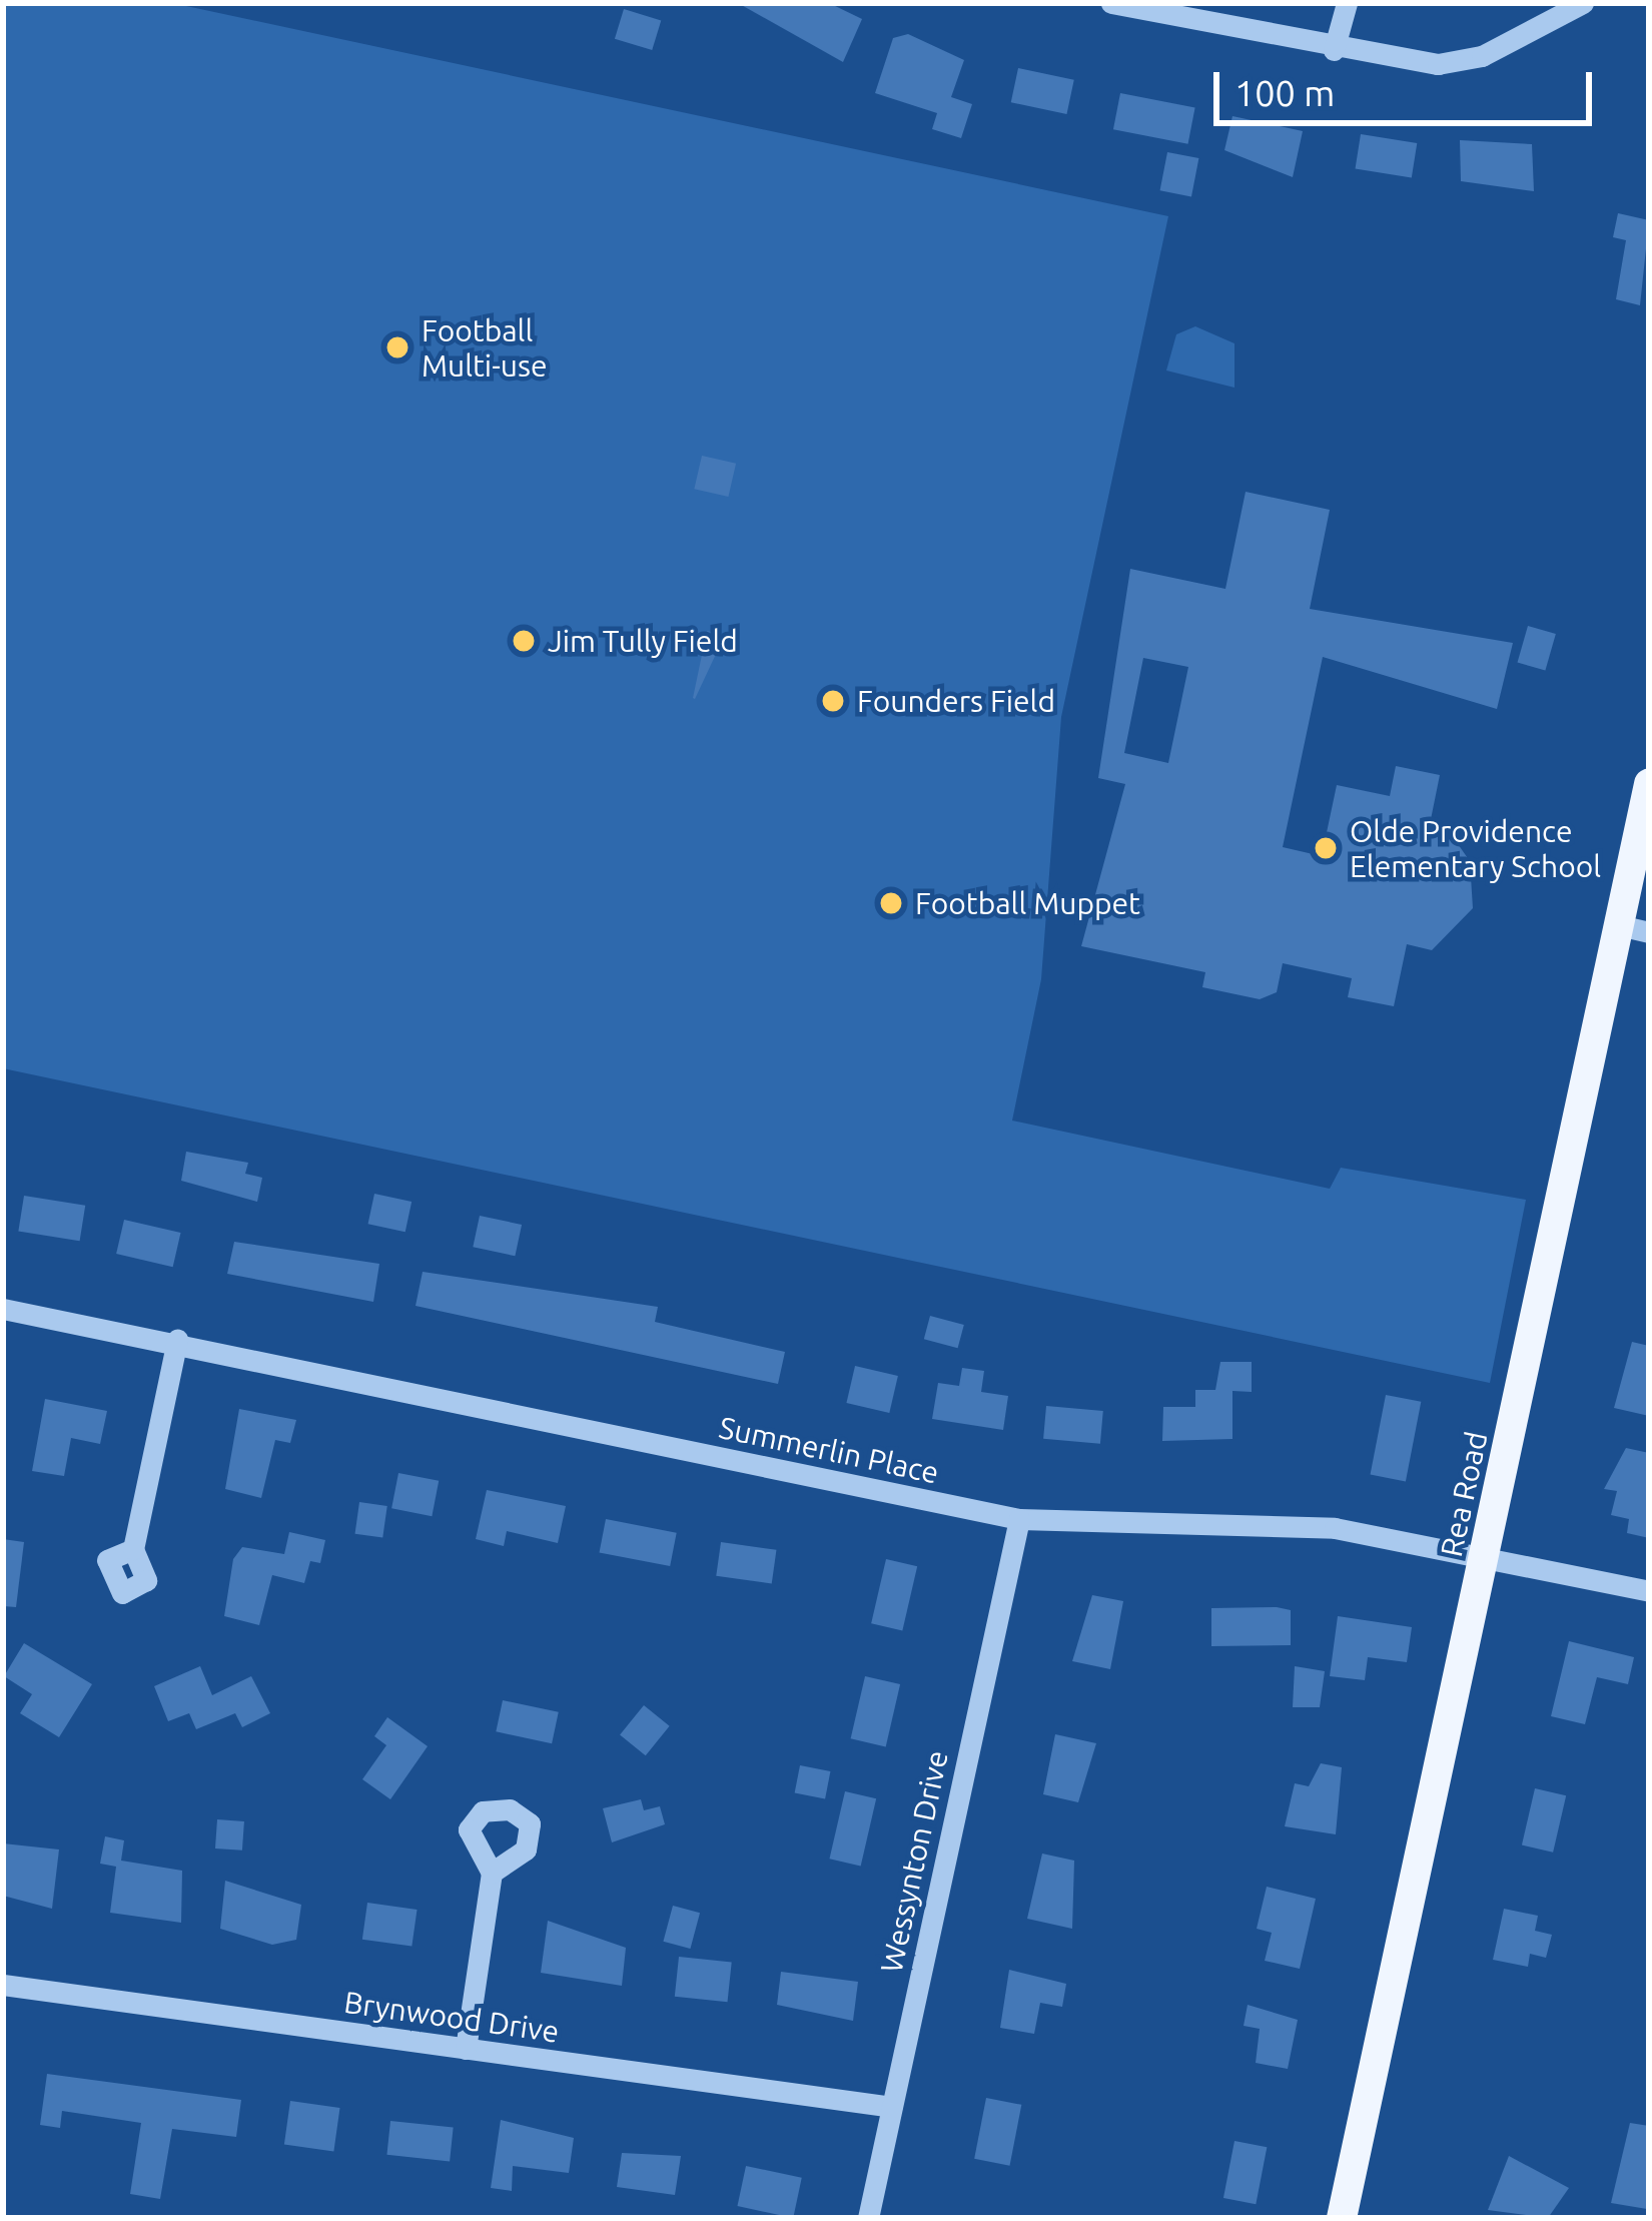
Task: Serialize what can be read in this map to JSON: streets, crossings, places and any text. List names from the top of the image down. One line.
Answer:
{"streets":{"main road":["Rea Road"],"street":["Summerlin Place","Wessynton Drive","Brynwood Drive"]},"crossings":[["Summerlin Place","Rea Road"],["Summerlin Place","Wessynton Drive"],["Wessynton Drive","Brynwood Drive"]],"places":["Football Multi-use","Jim Tully Field","Founders Field","Olde Providence Elementary School","Football Muppet"],"scale_bar":"100 m"}
